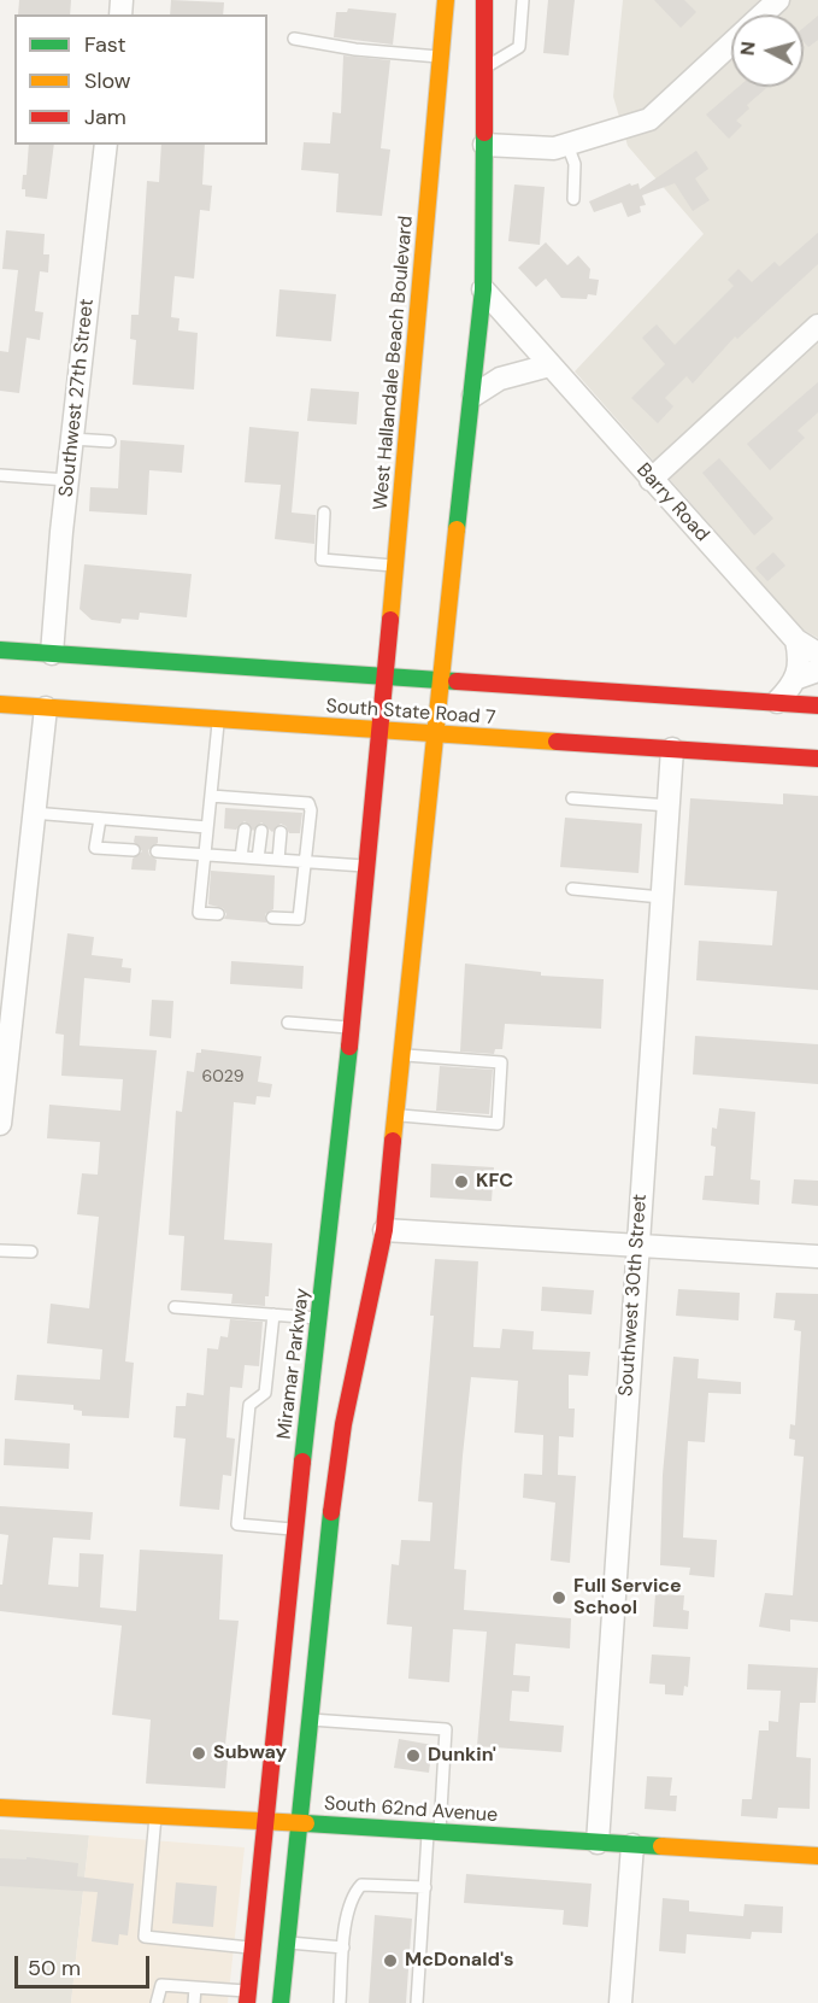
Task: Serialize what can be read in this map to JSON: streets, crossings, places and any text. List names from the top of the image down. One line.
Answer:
{"streets":{"main road":["West Hallandale Beach Boulevard","South State Road 7","Miramar Parkway","South 62nd Avenue"],"street":["Southwest 27th Street","Barry Road","Southwest 30th Street"]},"crossings":[["West Hallandale Beach Boulevard","South State Road 7"],["West Hallandale Beach Boulevard","Miramar Parkway"],["Southwest 27th Street","South State Road 7"],["South State Road 7","Southwest 30th Street"],["South State Road 7","Miramar Parkway"],["Southwest 30th Street","South 62nd Avenue"],["Miramar Parkway","South 62nd Avenue"]],"places":["KFC","Full Service School","Subway","Dunkin'","McDonald's"],"house_numbers":["6029"],"legend":["Fast","Slow","Jam"],"scale_bar":"50 m","north":"left"}
